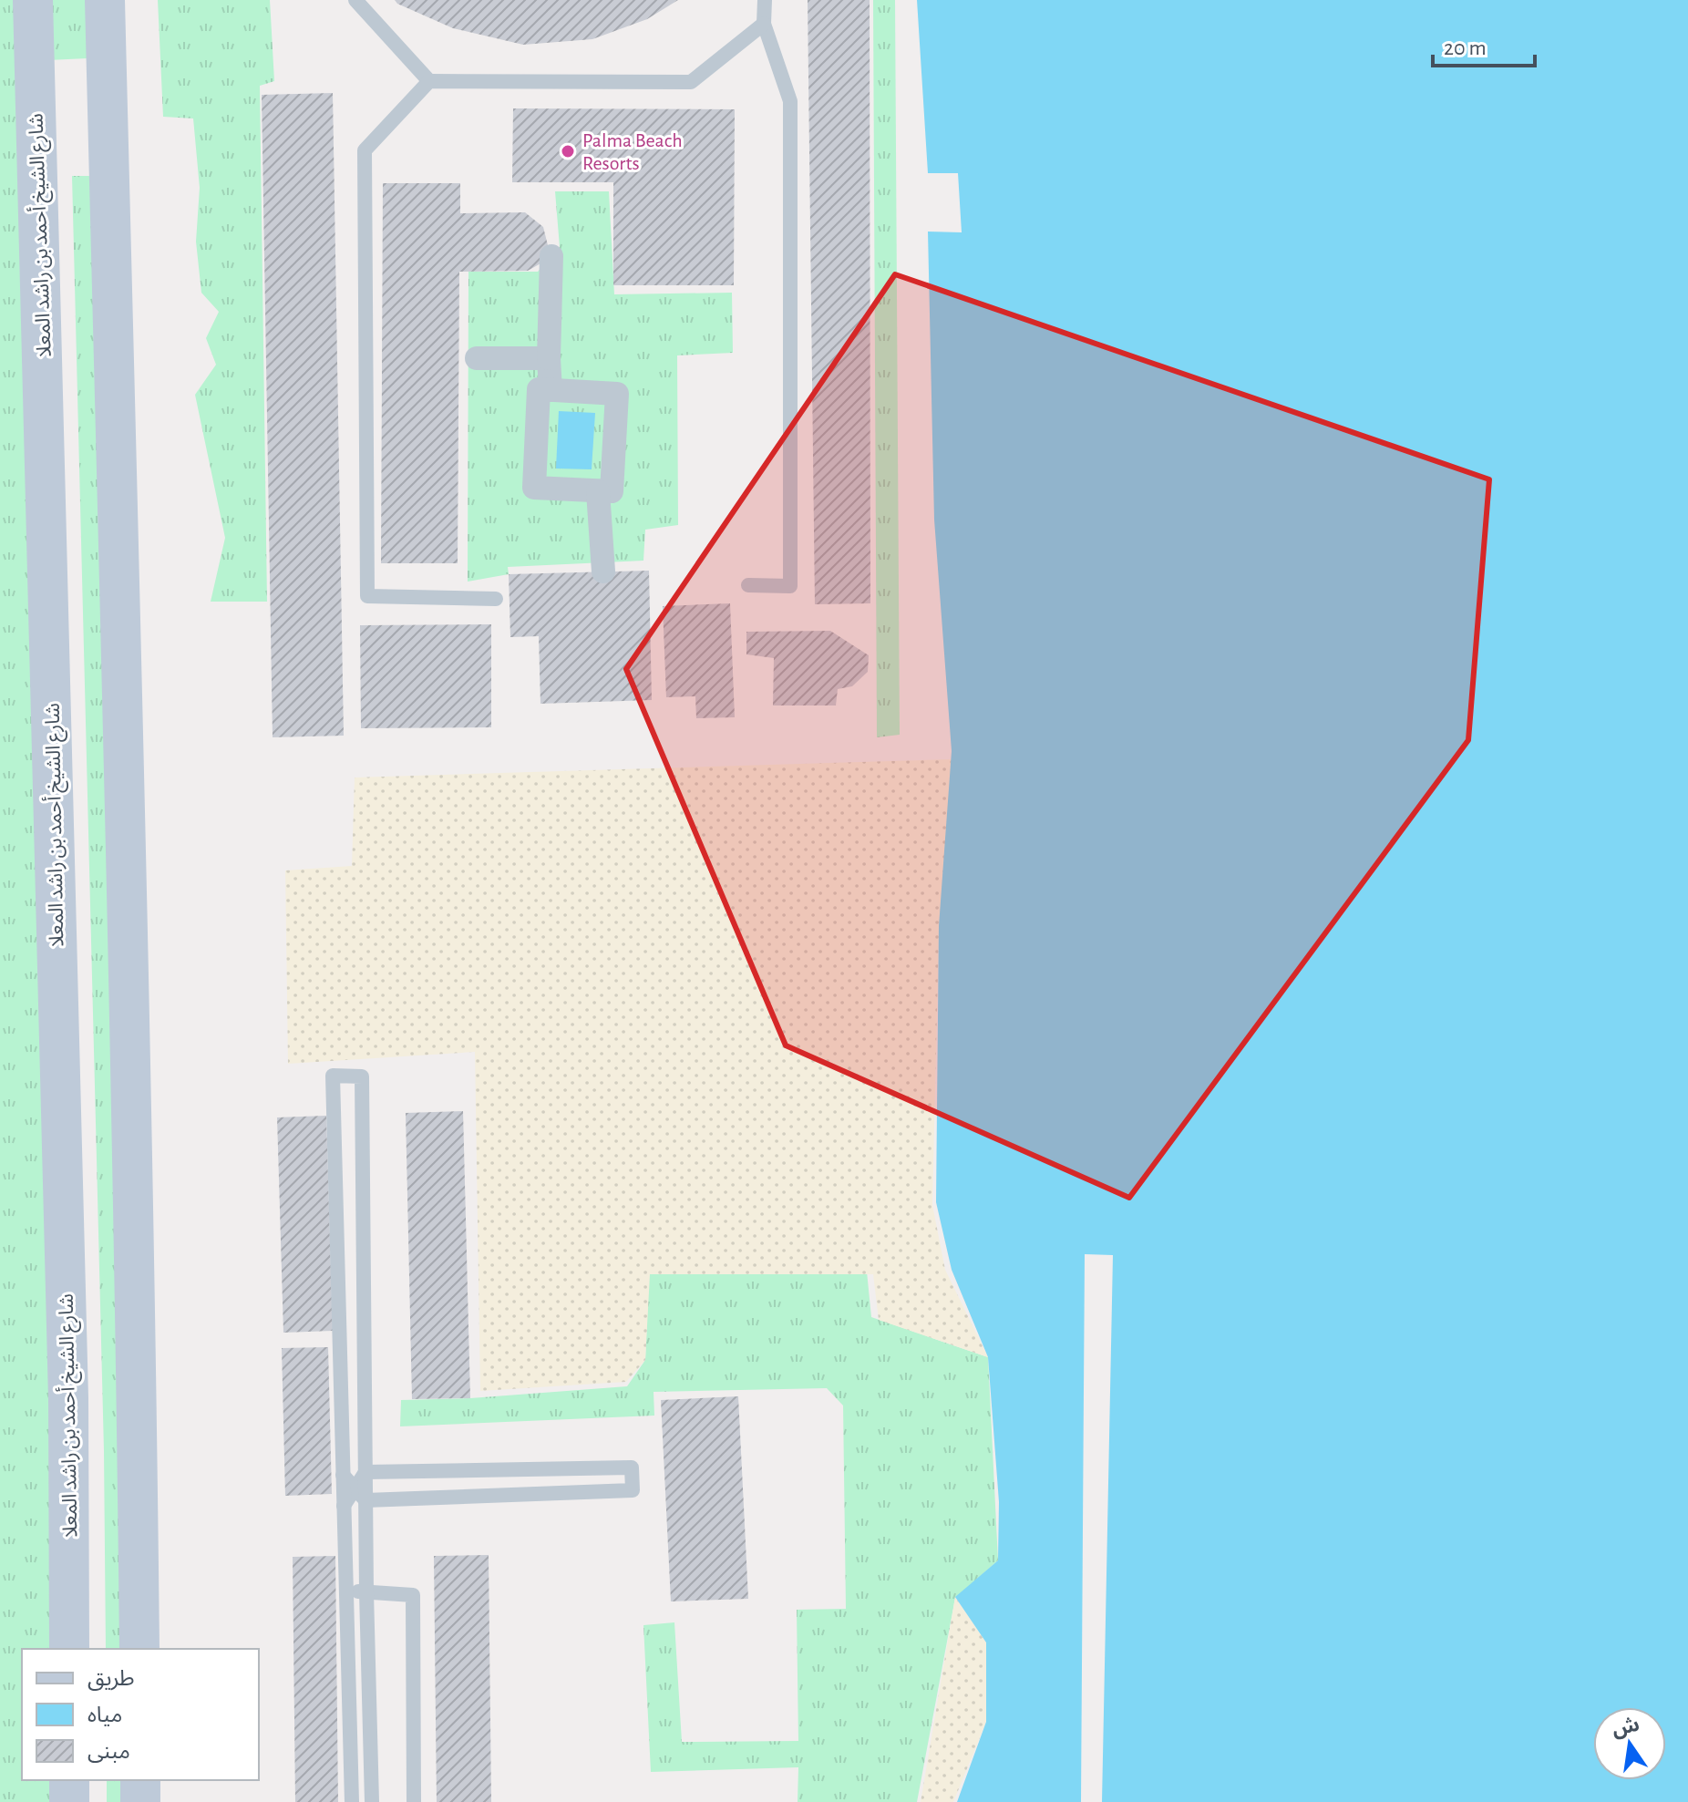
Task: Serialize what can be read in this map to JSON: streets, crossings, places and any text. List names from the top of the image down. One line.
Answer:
{"streets":{"main road":["شارع الشيخ أحمد بن راشد المعلا"]},"places":["Palma Beach Resorts"],"legend":["طريق","مياه","مبنى"],"scale_bar":"20 m","north":"top"}
